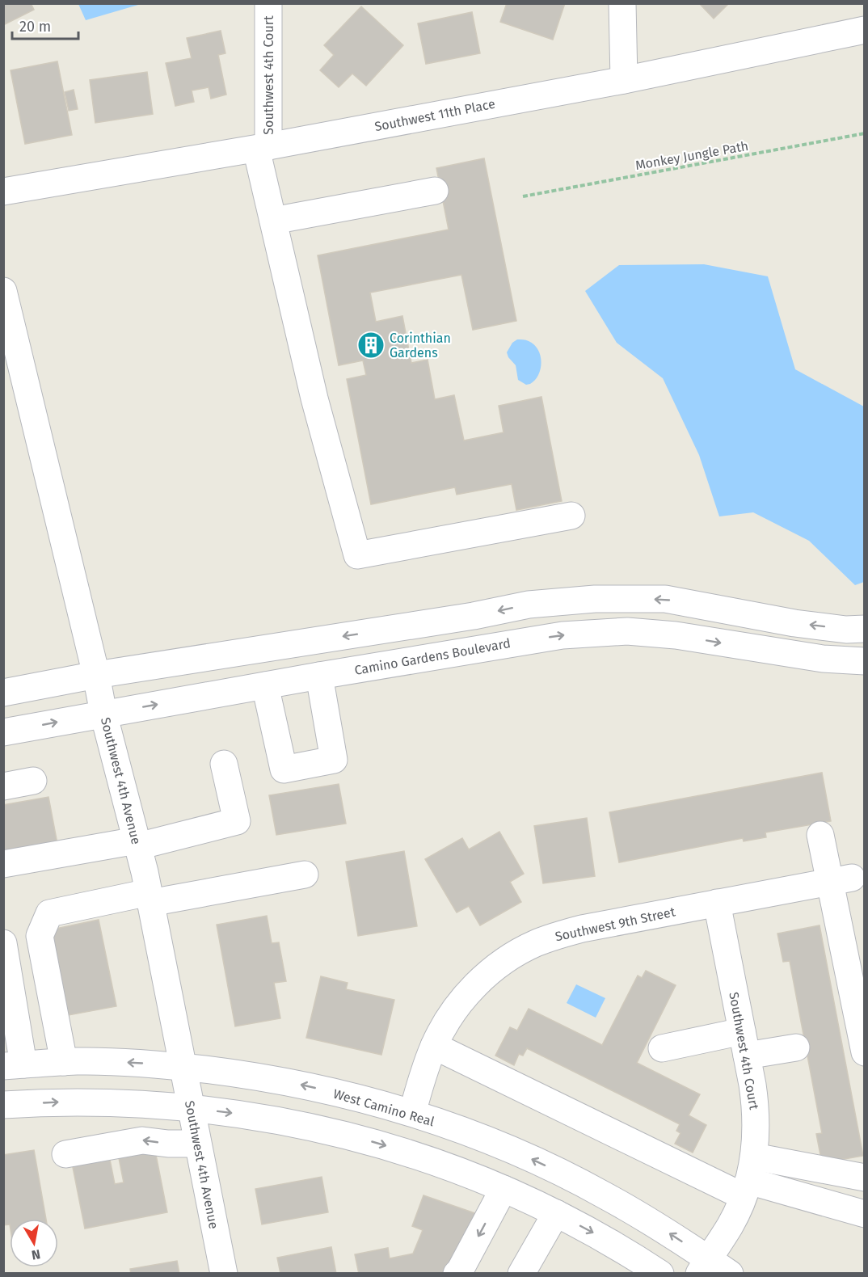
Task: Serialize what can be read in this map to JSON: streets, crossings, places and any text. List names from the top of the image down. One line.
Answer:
{"streets":{"street":["Southwest 4th Court","Southwest 11th Place","Camino Gardens Boulevard","Southwest 4th Avenue","Southwest 9th Street","West Camino Real"],"path":["Monkey Jungle Path"]},"crossings":[["Southwest 4th Court","Southwest 11th Place"],["Southwest 4th Court","Southwest 9th Street"],["Southwest 4th Court","West Camino Real"],["Camino Gardens Boulevard","Southwest 4th Avenue"],["Southwest 4th Avenue","West Camino Real"],["Southwest 9th Street","West Camino Real"]],"places":{"building":["Corinthian Gardens"]},"scale_bar":"20 m","north":"bottom"}
